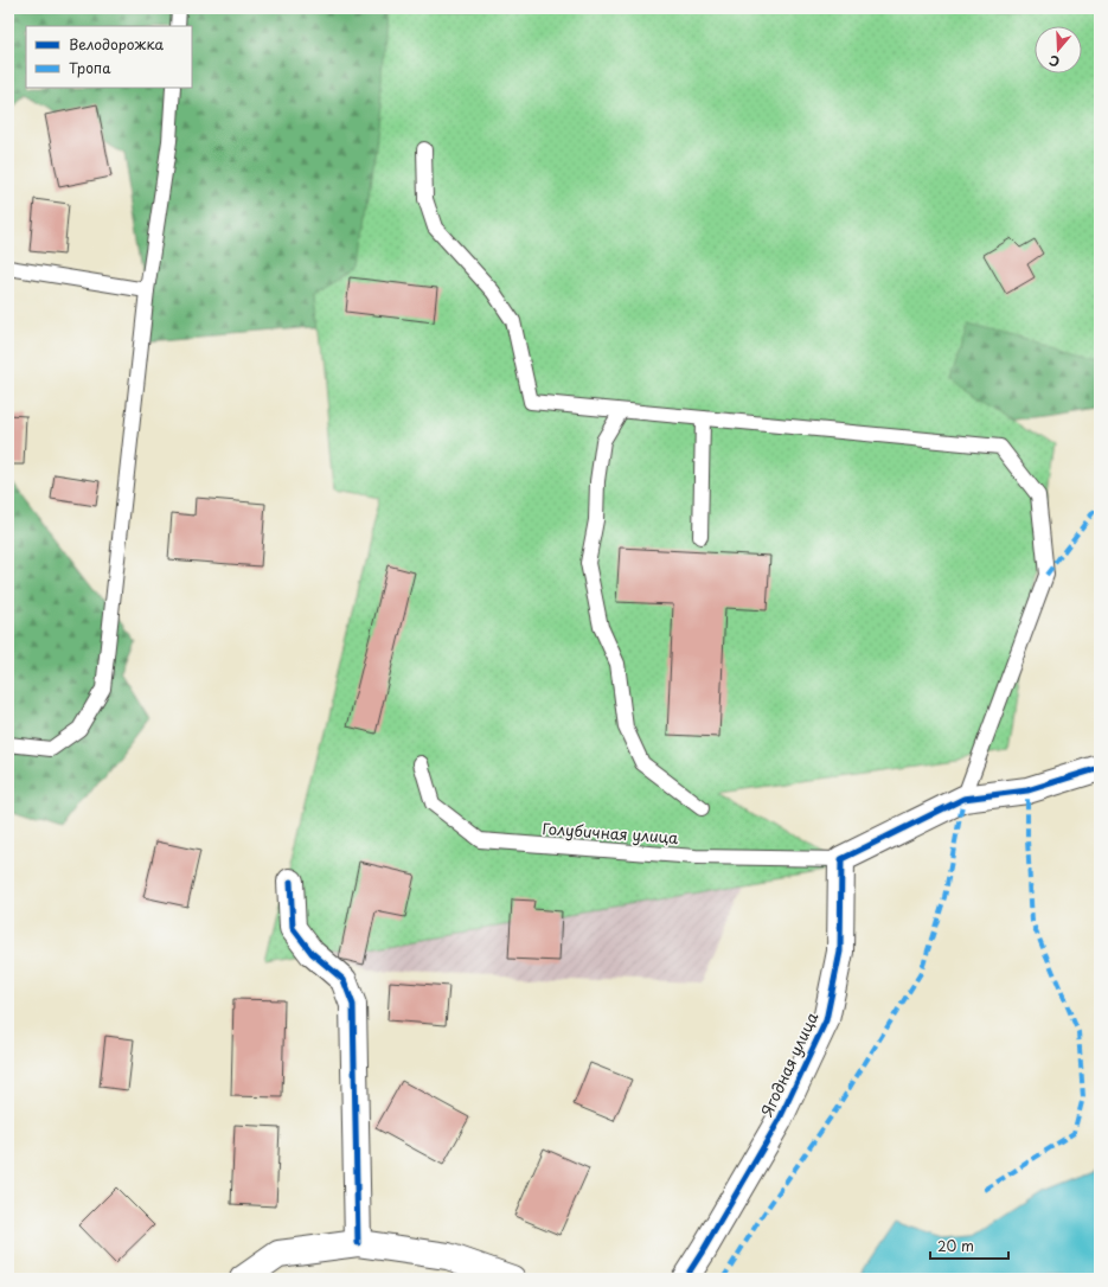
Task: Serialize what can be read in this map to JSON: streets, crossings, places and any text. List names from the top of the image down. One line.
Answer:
{"streets":{"street":["Ягодная улица"],"lane":["Голубичная улица"]},"crossings":[["Голубичная улица","Ягодная улица"]],"legend":["Велодорожка","Тропа"],"scale_bar":"20 m","north":"bottom"}
